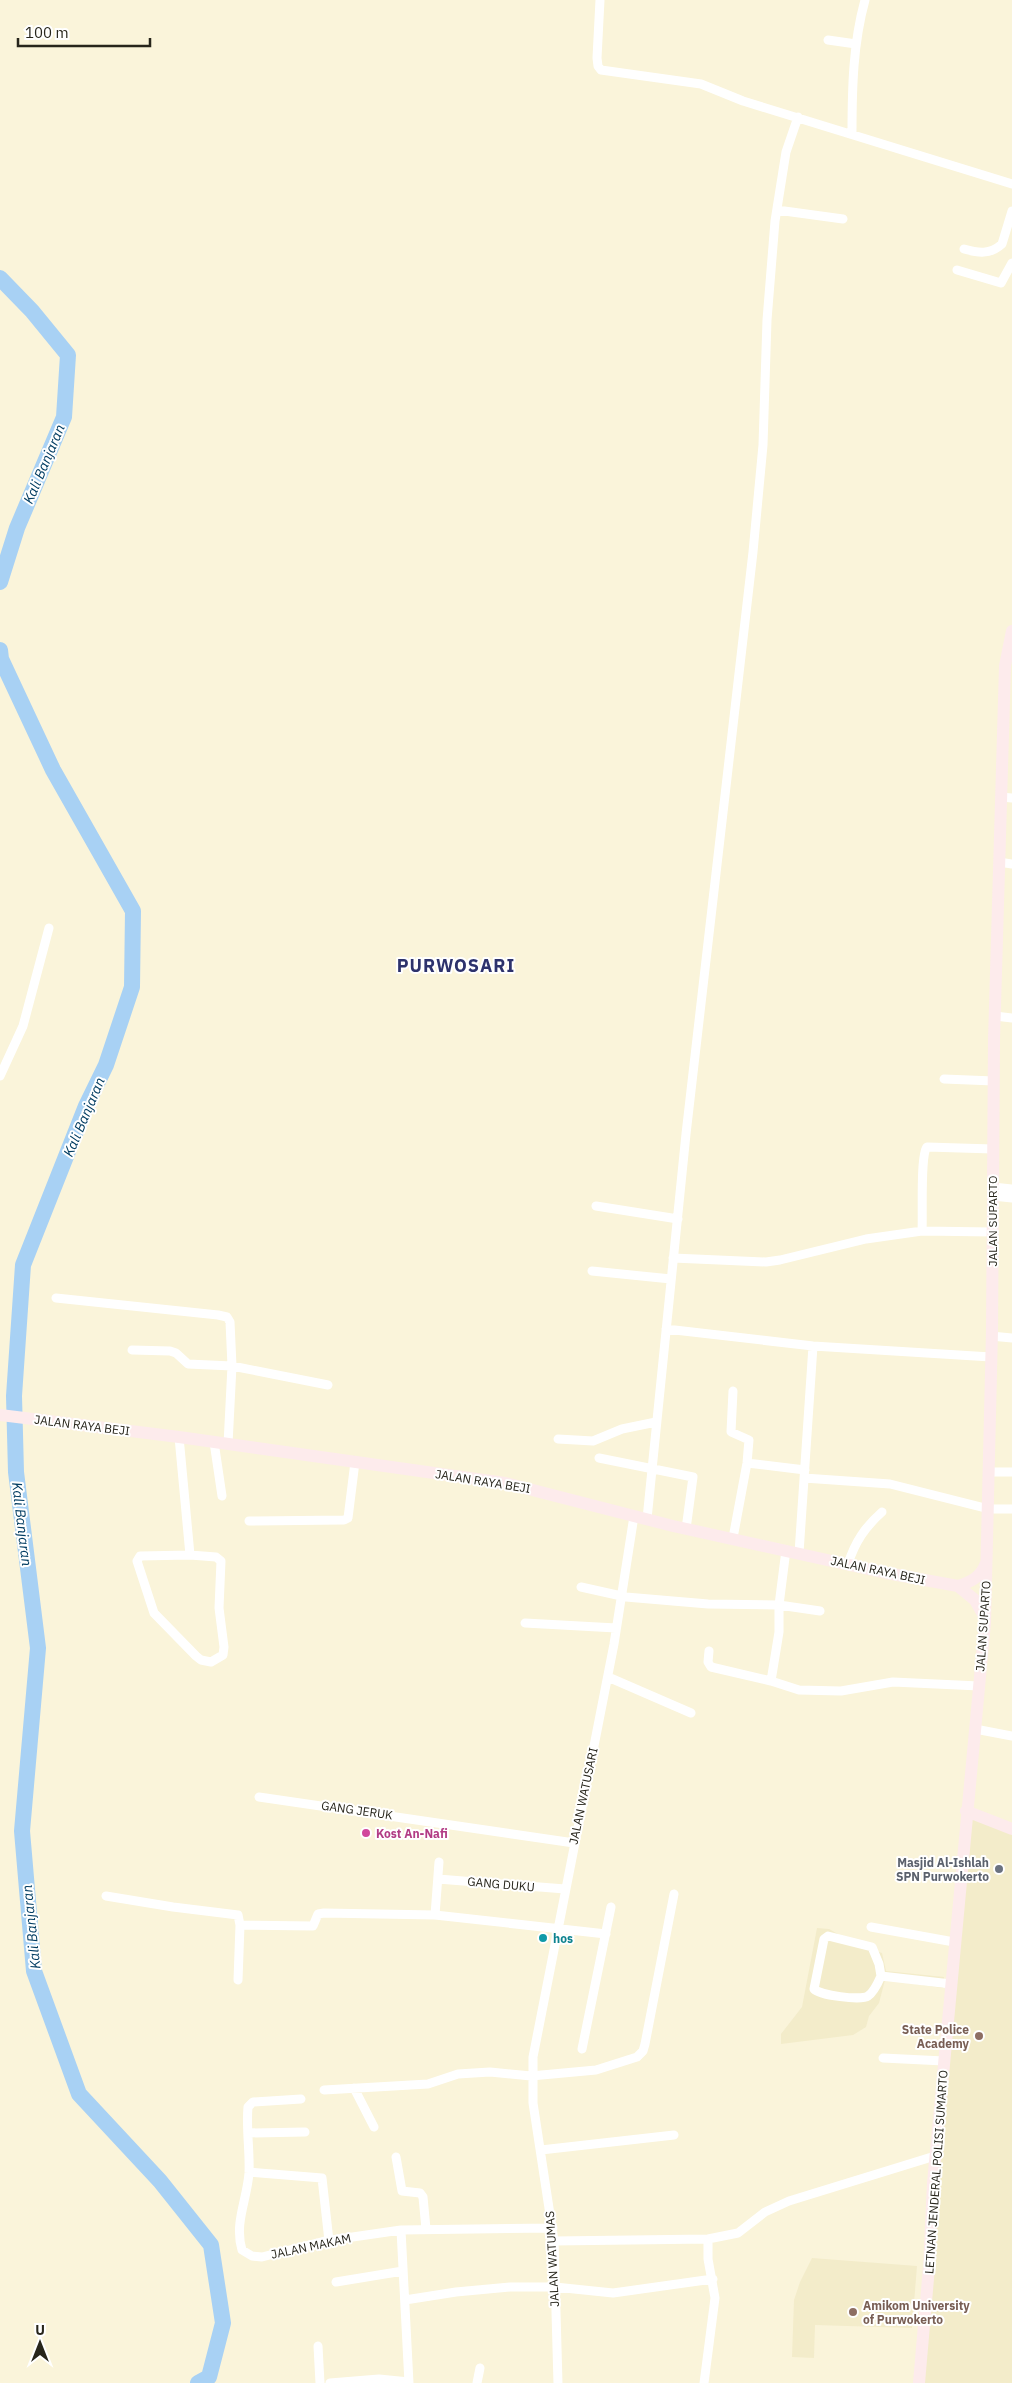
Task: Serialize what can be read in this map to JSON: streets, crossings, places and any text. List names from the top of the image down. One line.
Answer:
{"streets":{"street":["JALAN SUPARTO","JALAN RAYA BEJI","JALAN WATUSARI","GANG JERUK","GANG DUKU","LETNAN JENDERAL POLISI SUMARTO","JALAN MAKAM","JALAN WATUMAS"]},"crossings":[["JALAN SUPARTO","LETNAN JENDERAL POLISI SUMARTO"],["JALAN RAYA BEJI","JALAN WATUSARI"],["JALAN WATUSARI","GANG JERUK"],["JALAN WATUSARI","GANG DUKU"],["JALAN WATUSARI","JALAN WATUMAS"],["JALAN MAKAM","JALAN WATUMAS"]],"districts":["PURWOSARI"],"water":["Kali Banjaran"],"places":["Kost An-Nafi","Masjid Al-Ishlah SPN Purwokerto","hos","State Police Academy","Amikom University of Purwokerto"],"scale_bar":"100 m","north":"top"}
